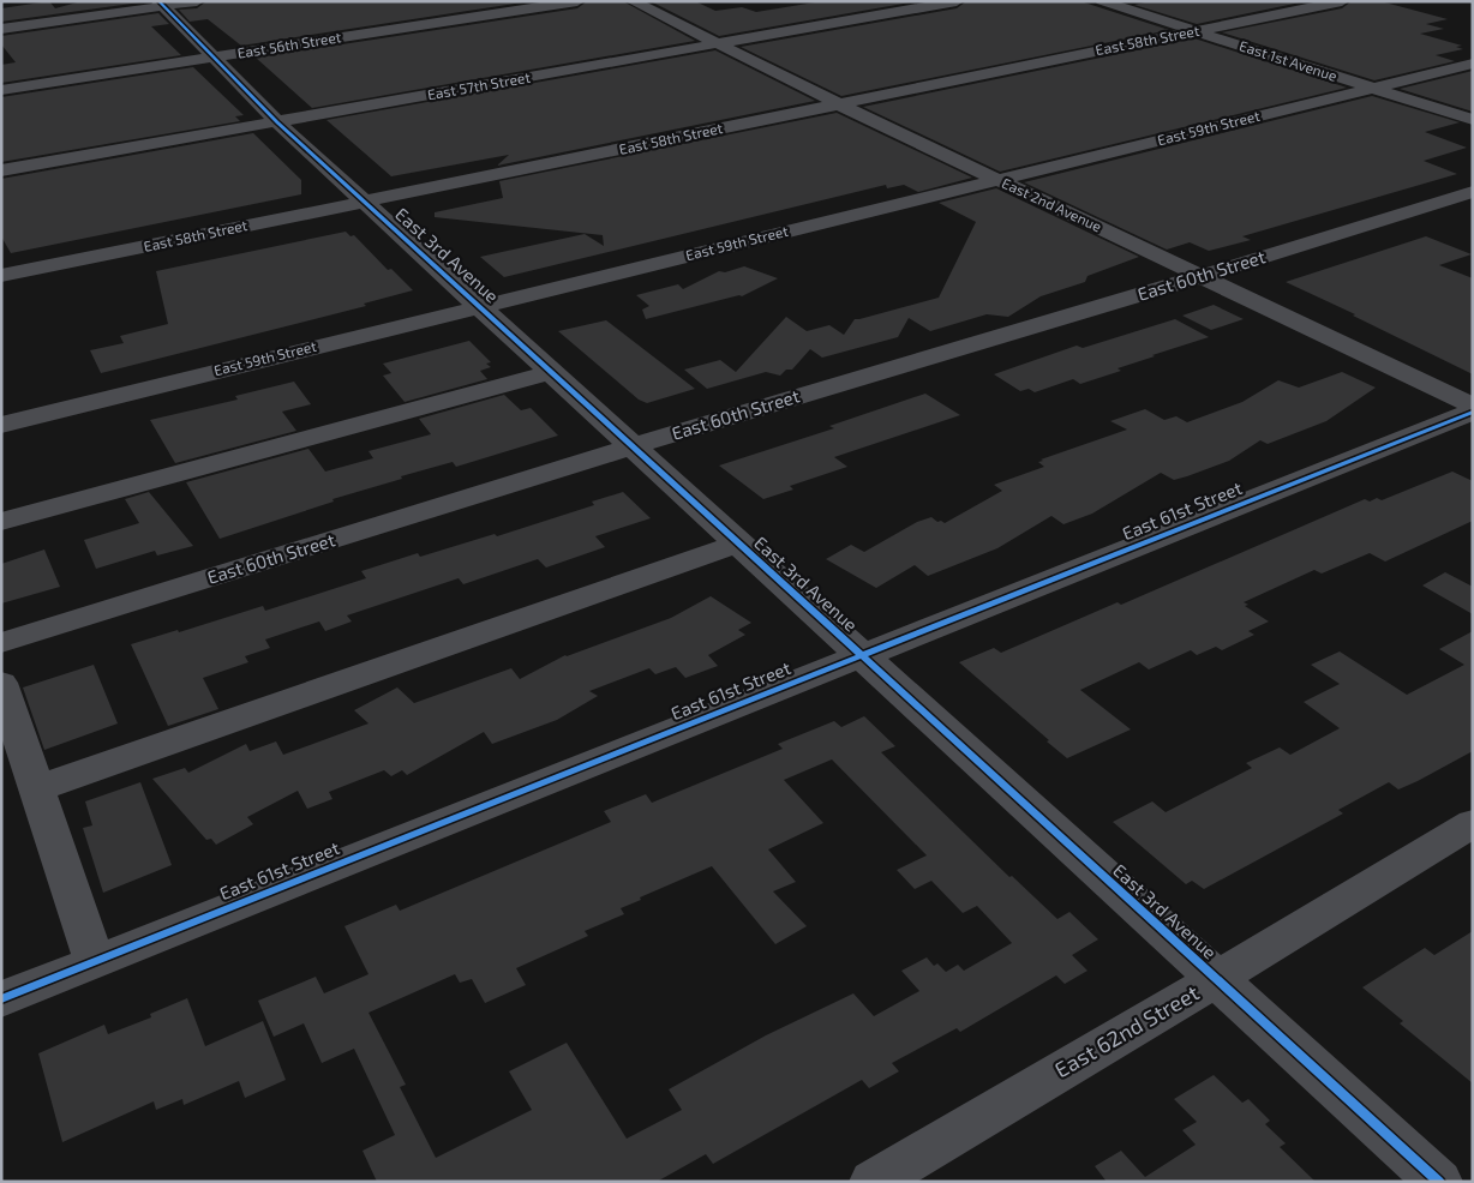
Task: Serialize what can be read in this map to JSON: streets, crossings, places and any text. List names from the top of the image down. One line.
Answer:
{"streets":{"street":["East 58th Street","East 56th Street","East 1st Avenue","East 57th Street","East 59th Street","East 2nd Avenue","East 3rd Avenue","East 60th Street","East 61st Street","East 62nd Street"]},"crossings":[["East 58th Street","East 1st Avenue"],["East 58th Street","East 2nd Avenue"],["East 58th Street","East 3rd Avenue"],["East 56th Street","East 3rd Avenue"],["East 1st Avenue","East 59th Street"],["East 57th Street","East 2nd Avenue"],["East 57th Street","East 3rd Avenue"],["East 59th Street","East 2nd Avenue"],["East 59th Street","East 3rd Avenue"],["East 2nd Avenue","East 60th Street"],["East 3rd Avenue","East 60th Street"],["East 3rd Avenue","East 61st Street"],["East 3rd Avenue","East 62nd Street"]]}
